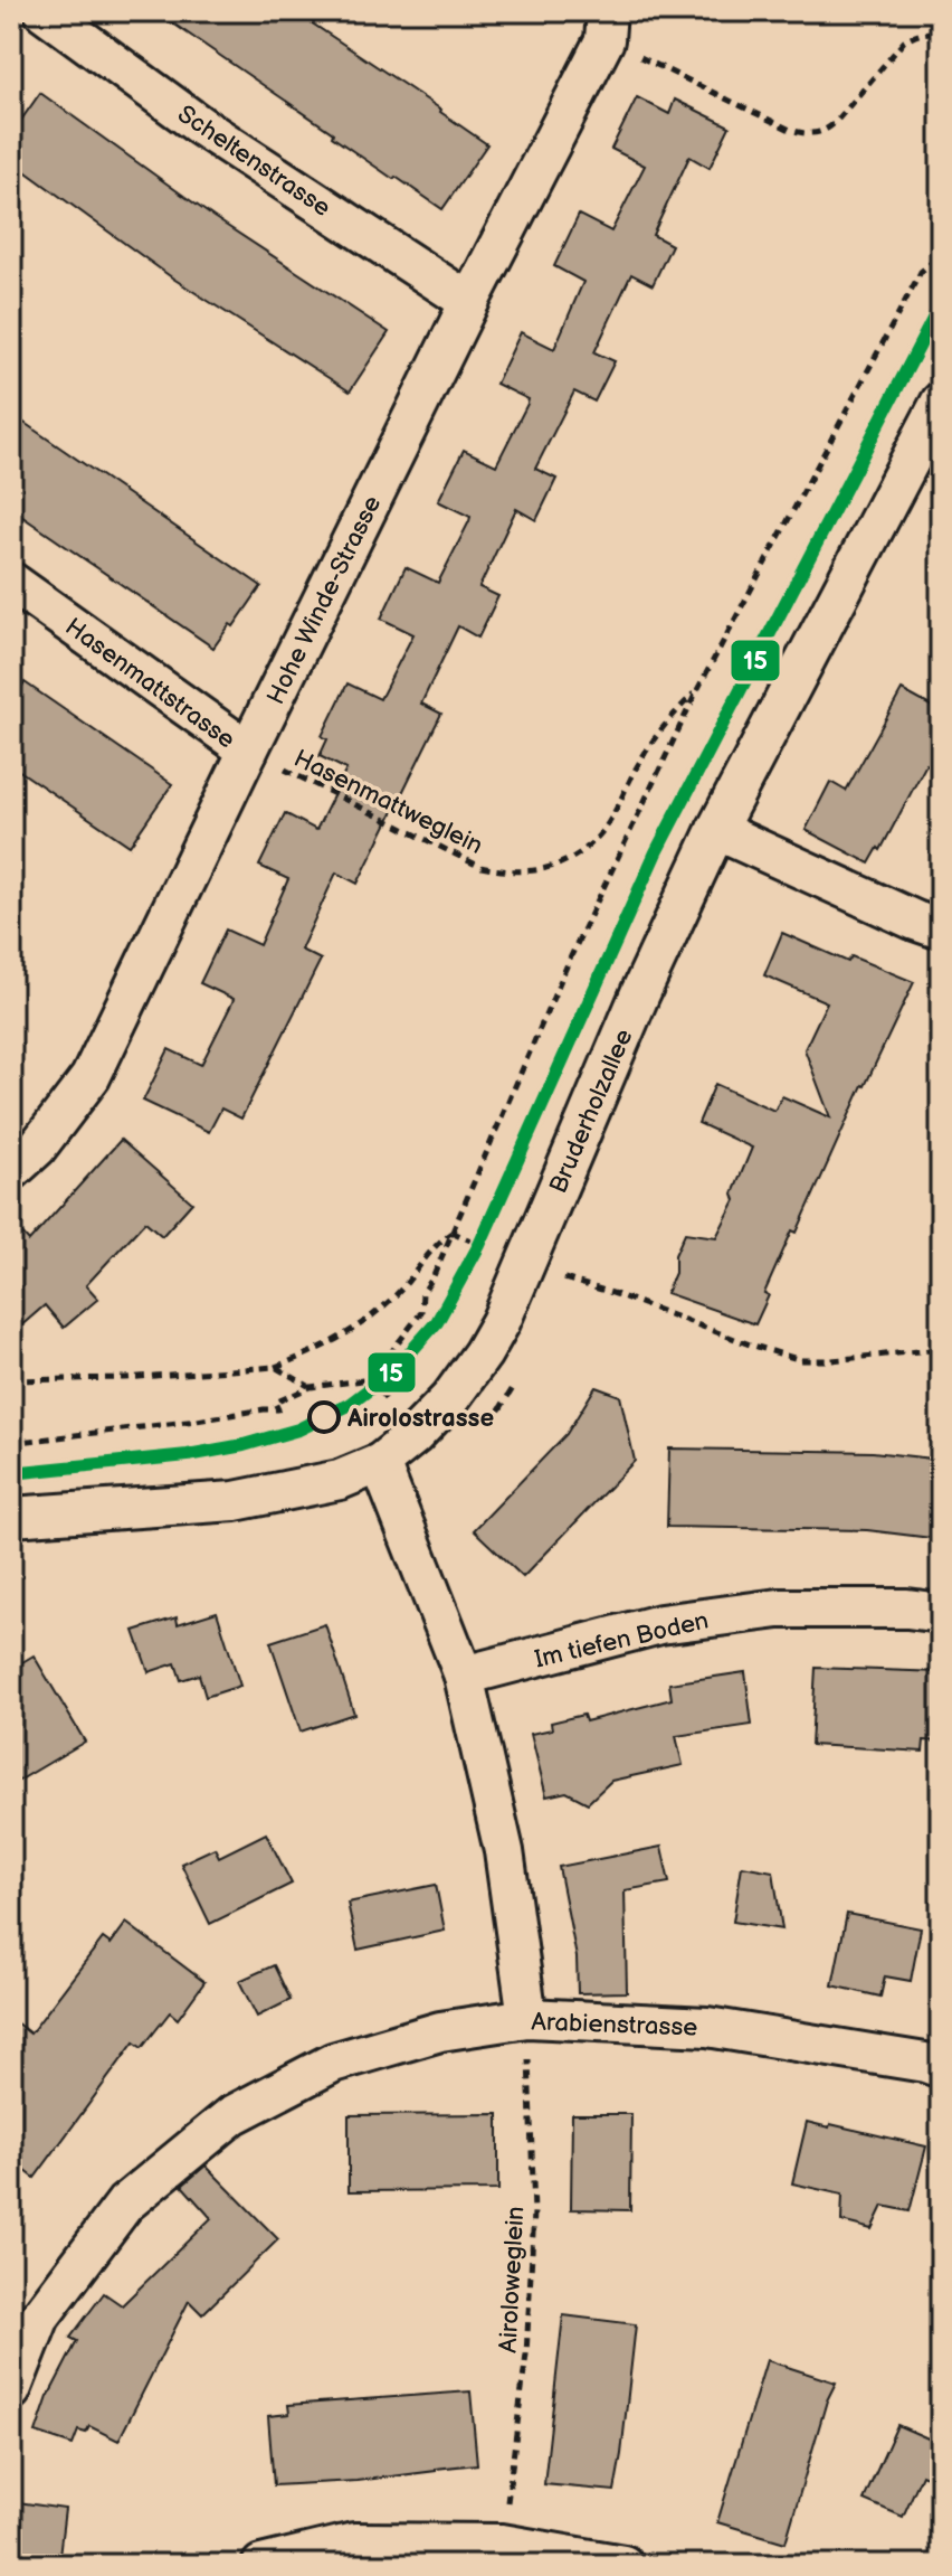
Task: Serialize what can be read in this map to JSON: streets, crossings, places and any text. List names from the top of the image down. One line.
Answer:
{"streets":{"street":["Scheltenstrasse","Hohe Winde-Strasse","Hasenmattstrasse","Bruderholzallee","Im tiefen Boden","Arabienstrasse"],"path":["Hasenmattweglein","Airoloweglein"]},"crossings":[["Scheltenstrasse","Hohe Winde-Strasse"],["Hohe Winde-Strasse","Hasenmattstrasse"],["Hohe Winde-Strasse","Hasenmattweglein"],["Hasenmattstrasse","Hasenmattweglein"],["Arabienstrasse","Airoloweglein"]],"places":["Airolostrasse"],"lines":["transit line 15"]}
